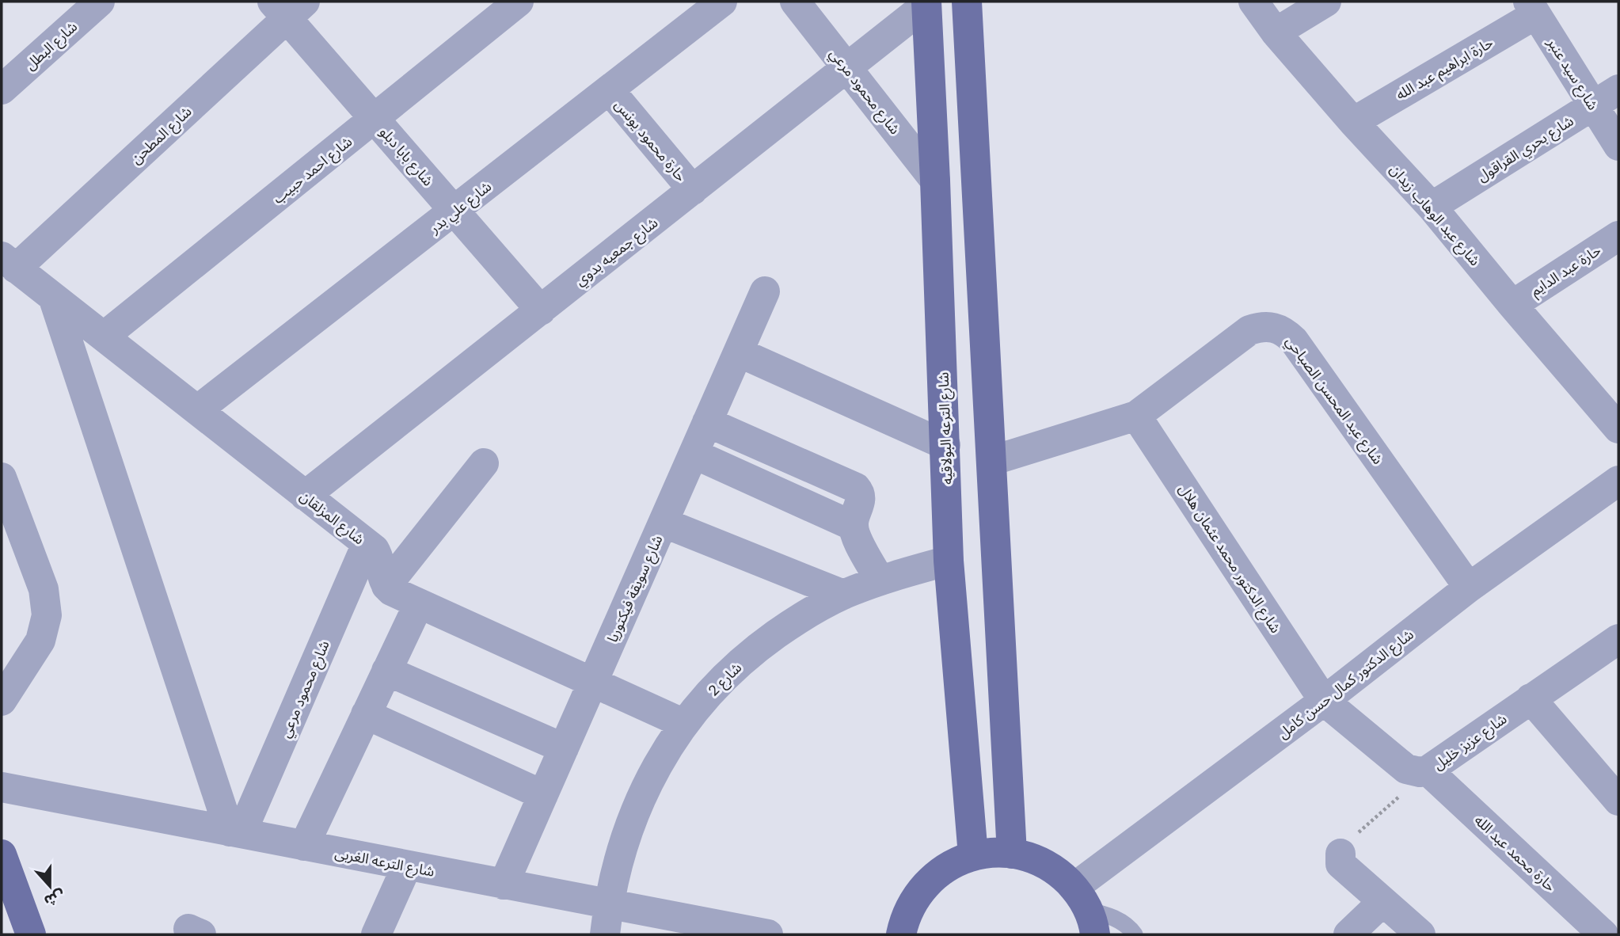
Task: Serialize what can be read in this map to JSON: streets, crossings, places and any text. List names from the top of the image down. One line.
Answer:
{"streets":{"main road":["شارع الترعه البولاقيه"],"street":["شارع البطل","حارة ابراهيم عبد الله","شارع سيد عنبر","شارع محمود مرعي","شارع المطحن","حارة محمود يونس","شارع بحري القراقول","شارع بابا دبلو","شارع احمد حبيب","شارع علي بدر","شارع عبد الوهاب زيدان","شارع جمعيه بدوي","حارة عبد الدايم","شارع عبد المحسن الصباحي","شارع المزلقان","شارع الدكتور محمد عثمان هلال","شارع سويقة فيكتوريا","شارع 2","شارع الدكتور كمال حسن كامل","شارع عزيز خليل","حارة محمد عبد الله","شارع الترعه الغربى"]},"crossings":[["حارة ابراهيم عبد الله","شارع سيد عنبر"],["حارة ابراهيم عبد الله","شارع عبد الوهاب زيدان"],["شارع سيد عنبر","شارع بحري القراقول"],["شارع محمود مرعي","شارع جمعيه بدوي"],["شارع محمود مرعي","شارع الترعه البولاقيه"],["شارع محمود مرعي","شارع المزلقان"],["شارع محمود مرعي","شارع الترعه الغربى"],["شارع المطحن","شارع بابا دبلو"],["شارع المطحن","شارع المزلقان"],["حارة محمود يونس","شارع علي بدر"],["حارة محمود يونس","شارع جمعيه بدوي"],["شارع بحري القراقول","شارع عبد الوهاب زيدان"],["شارع بابا دبلو","شارع احمد حبيب"],["شارع بابا دبلو","شارع علي بدر"],["شارع بابا دبلو","شارع جمعيه بدوي"],["شارع احمد حبيب","شارع المزلقان"],["شارع علي بدر","شارع المزلقان"],["شارع عبد الوهاب زيدان","حارة عبد الدايم"],["شارع جمعيه بدوي","شارع الترعه البولاقيه"],["شارع جمعيه بدوي","شارع المزلقان"],["شارع عبد المحسن الصباحي","شارع الدكتور محمد عثمان هلال"],["شارع عبد المحسن الصباحي","شارع الدكتور كمال حسن كامل"],["شارع الترعه البولاقيه","شارع 2"],["شارع الدكتور محمد عثمان هلال","شارع الدكتور كمال حسن كامل"],["شارع الدكتور محمد عثمان هلال","شارع عزيز خليل"],["شارع سويقة فيكتوريا","شارع الترعه الغربى"],["شارع 2","شارع الترعه الغربى"],["شارع الدكتور كمال حسن كامل","شارع عزيز خليل"],["شارع عزيز خليل","حارة محمد عبد الله"]],"north":"bottom"}
